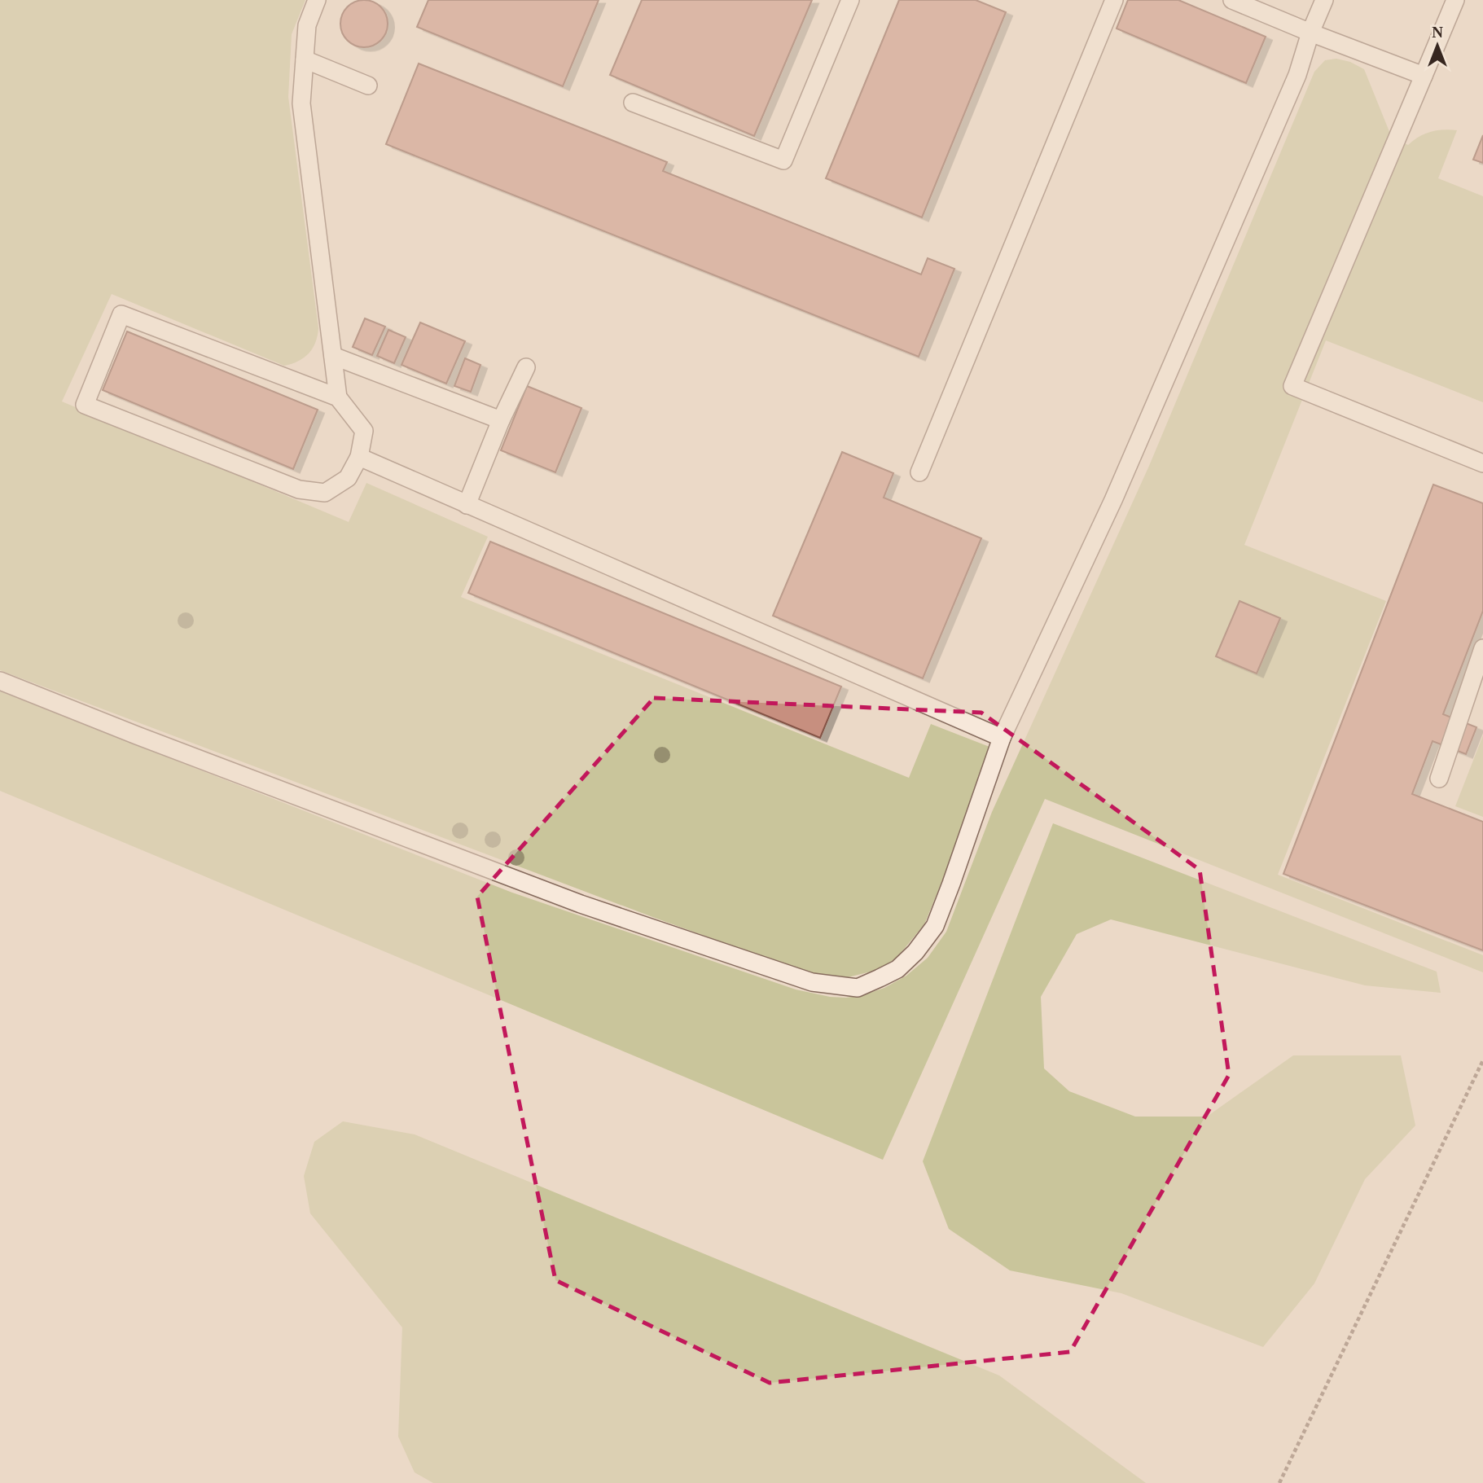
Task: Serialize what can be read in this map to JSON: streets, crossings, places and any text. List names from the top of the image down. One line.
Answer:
{"north":"top"}
